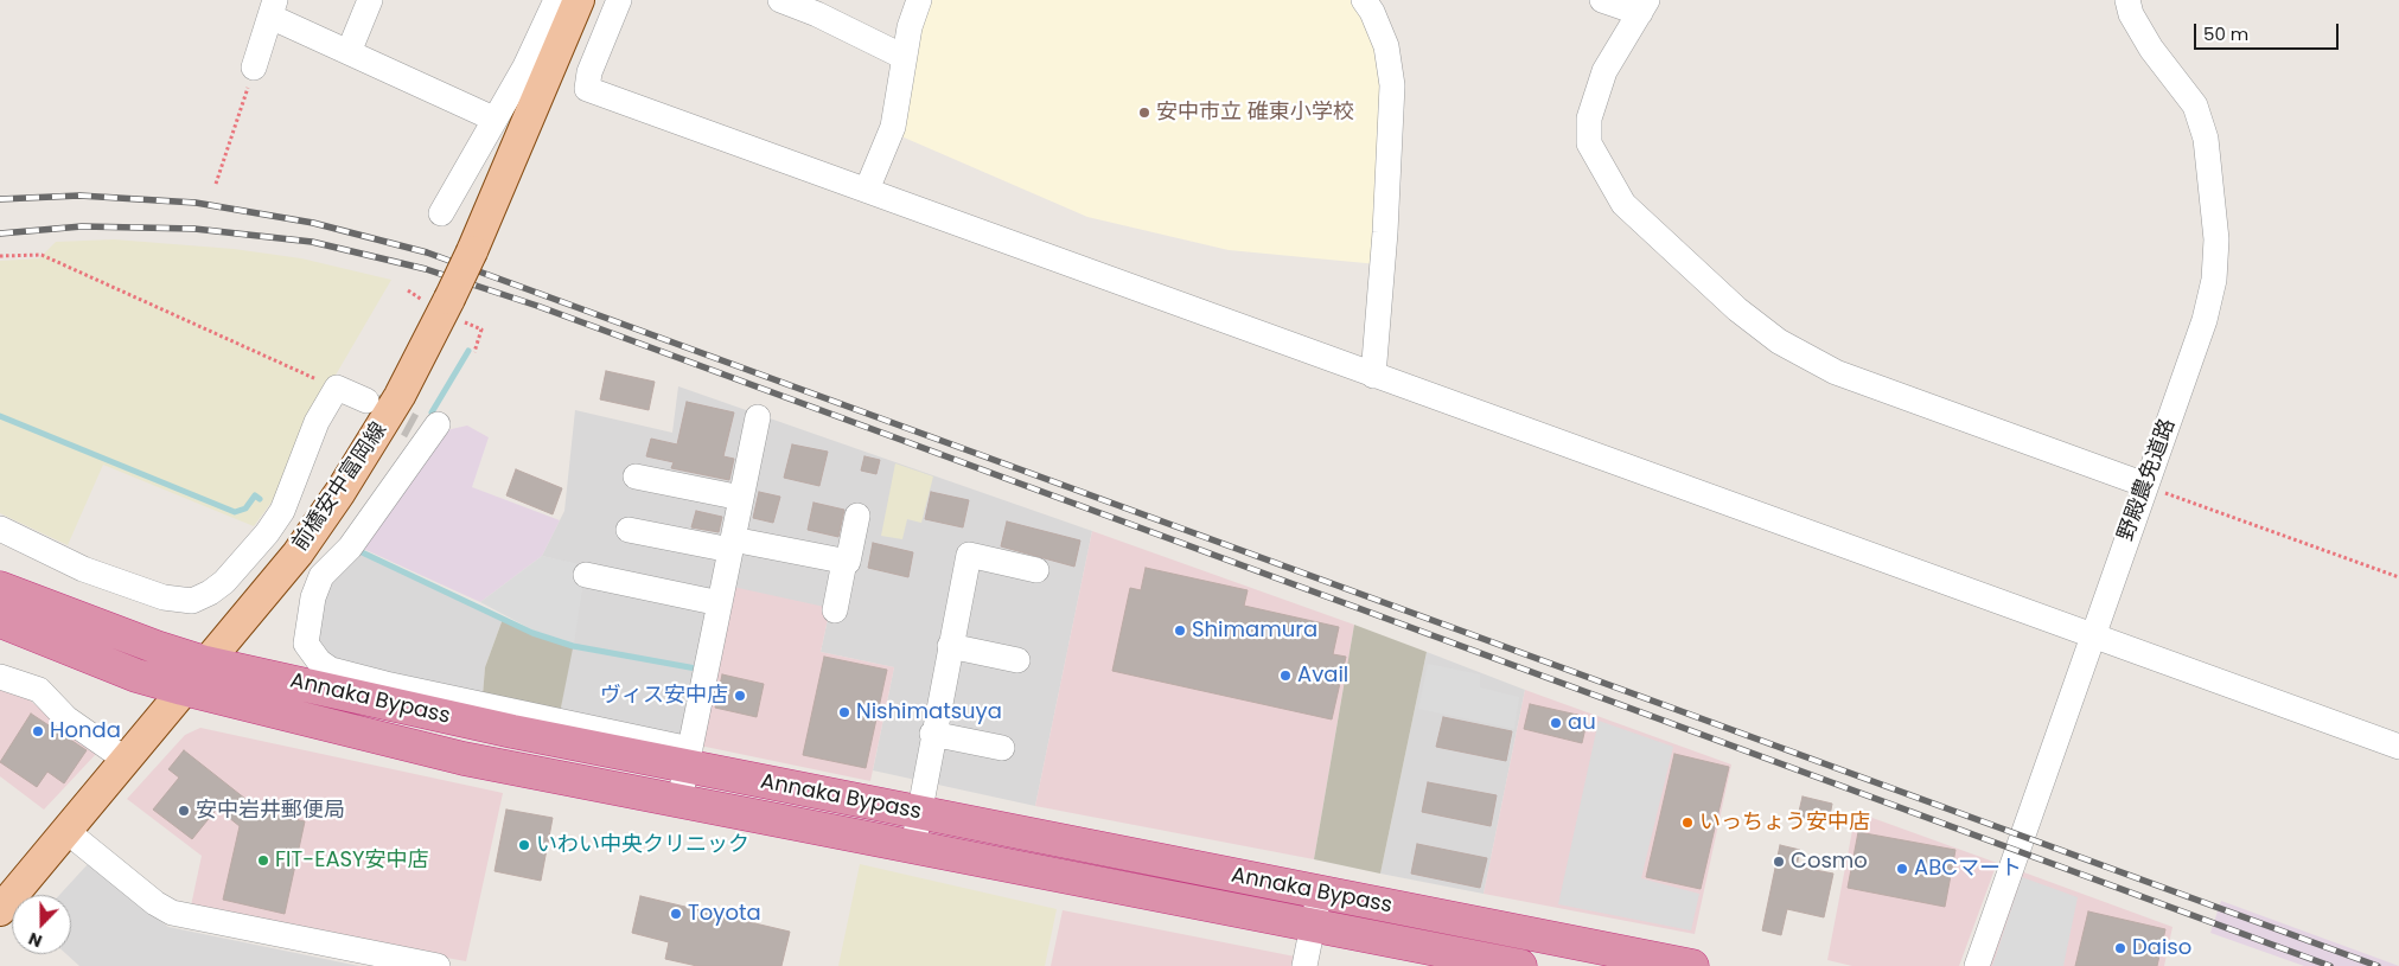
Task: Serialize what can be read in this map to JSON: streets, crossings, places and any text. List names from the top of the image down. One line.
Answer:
{"streets":{"highway":["Annaka Bypass"],"main road":["前橋安中富岡線"],"street":["野殿農免道路"]},"crossings":[["前橋安中富岡線","Annaka Bypass"]],"places":["安中市立 碓東小学校","Shimamura","Avail","ヴィス安中店","Nishimatsuya","au","Honda","安中岩井郵便局","いっちょう安中店","いわい中央クリニック","FIT-EASY安中店","Cosmo","ABCマート","Toyota","Daiso"],"scale_bar":"50 m","north":"bottom"}
